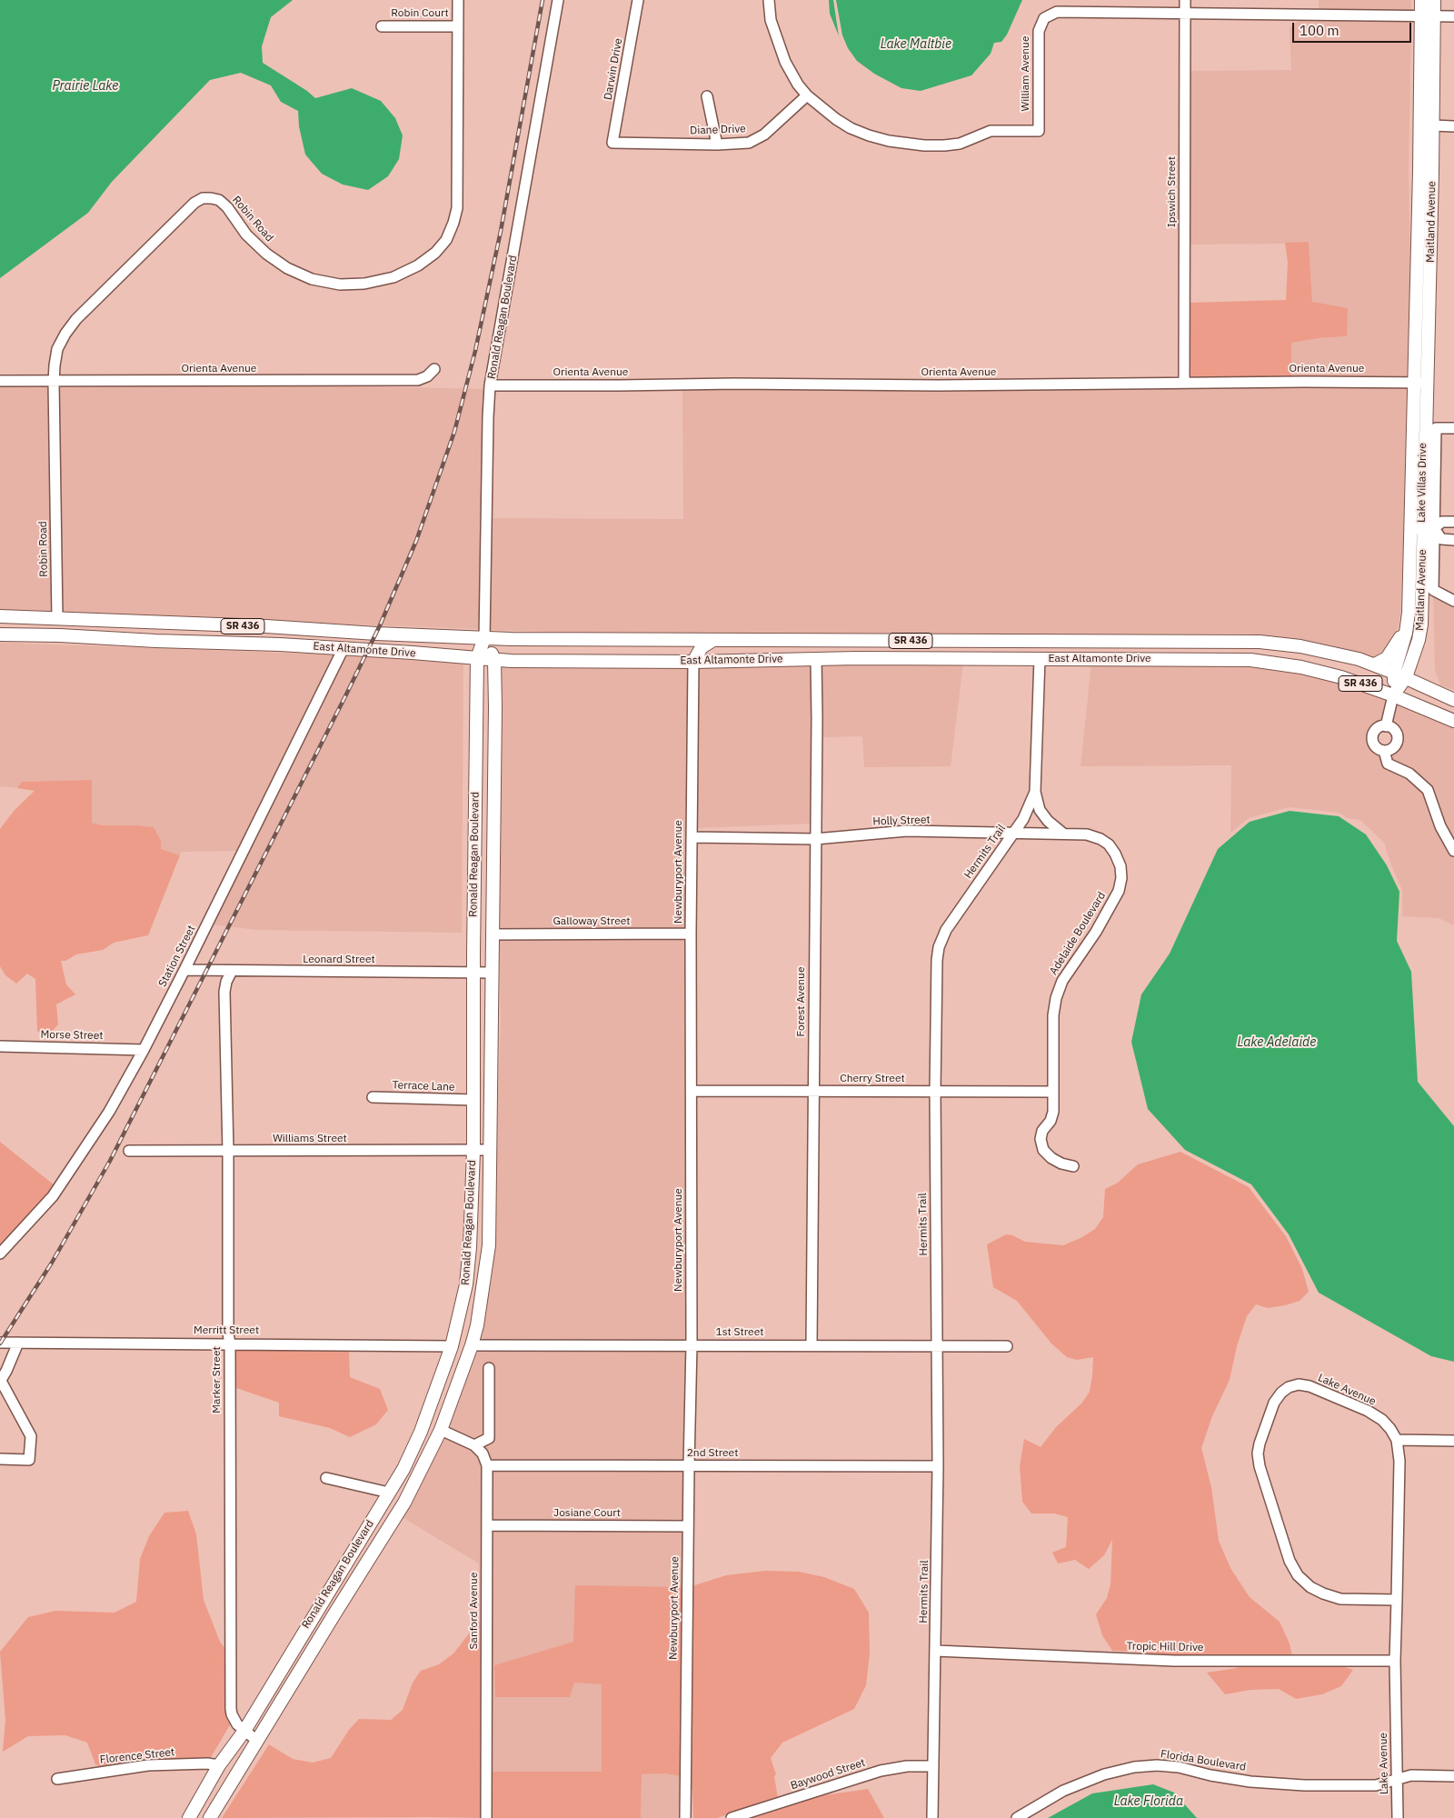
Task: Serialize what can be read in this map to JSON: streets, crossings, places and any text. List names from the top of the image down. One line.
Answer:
{"streets":{"main road":["Maitland Avenue","Ronald Reagan Boulevard","SR 436","East Altamonte Drive"],"street":["Robin Court","Darwin Drive","William Avenue","Diane Drive","Ipswich Street","Robin Road","Orienta Avenue","Lake Villas Drive","Holly Street","Hermits Trail","Newburyport Avenue","Galloway Street","Adelaide Boulevard","Station Street","Leonard Street","Forest Avenue","Morse Street","Cherry Street","Terrace Lane","Williams Street","Merritt Street","1st Street","Marker Street","Lake Avenue","2nd Street","Josiane Court","Sanford Avenue","Tropic Hill Drive","Florence Street","Florida Boulevard","Baywood Street"]},"crossings":[["Robin Court","Robin Road"],["Darwin Drive","Diane Drive"],["William Avenue","Diane Drive"],["William Avenue","Ipswich Street"],["Ipswich Street","Orienta Avenue"],["Robin Road","Orienta Avenue"],["Robin Road","East Altamonte Drive"],["Maitland Avenue","Orienta Avenue"],["Maitland Avenue","Lake Villas Drive"],["Maitland Avenue","SR 436"],["Maitland Avenue","East Altamonte Drive"],["Ronald Reagan Boulevard","Orienta Avenue"],["Ronald Reagan Boulevard","East Altamonte Drive"],["Ronald Reagan Boulevard","Galloway Street"],["Ronald Reagan Boulevard","Leonard Street"],["Ronald Reagan Boulevard","Terrace Lane"],["Ronald Reagan Boulevard","Williams Street"],["Ronald Reagan Boulevard","Merritt Street"],["Ronald Reagan Boulevard","1st Street"],["Ronald Reagan Boulevard","Marker Street"],["Ronald Reagan Boulevard","Florence Street"],["SR 436","East Altamonte Drive"],["East Altamonte Drive","Hermits Trail"],["East Altamonte Drive","Newburyport Avenue"],["East Altamonte Drive","Station Street"],["East Altamonte Drive","Forest Avenue"],["Holly Street","Hermits Trail"],["Holly Street","Newburyport Avenue"],["Holly Street","Adelaide Boulevard"],["Holly Street","Forest Avenue"],["Hermits Trail","Cherry Street"],["Hermits Trail","1st Street"],["Hermits Trail","2nd Street"],["Hermits Trail","Tropic Hill Drive"],["Hermits Trail","Baywood Street"],["Newburyport Avenue","Galloway Street"],["Newburyport Avenue","Cherry Street"],["Newburyport Avenue","1st Street"],["Newburyport Avenue","2nd Street"],["Newburyport Avenue","Josiane Court"],["Adelaide Boulevard","Cherry Street"],["Station Street","Leonard Street"],["Station Street","Morse Street"],["Leonard Street","Marker Street"],["Forest Avenue","Cherry Street"],["Forest Avenue","1st Street"],["Williams Street","Marker Street"],["Merritt Street","Marker Street"],["Lake Avenue","Tropic Hill Drive"],["Lake Avenue","Florida Boulevard"],["2nd Street","Sanford Avenue"],["Josiane Court","Sanford Avenue"]],"water":["Lake Maltbie","Prairie Lake","Lake Adelaide","Lake Florida"],"scale_bar":"100 m"}
